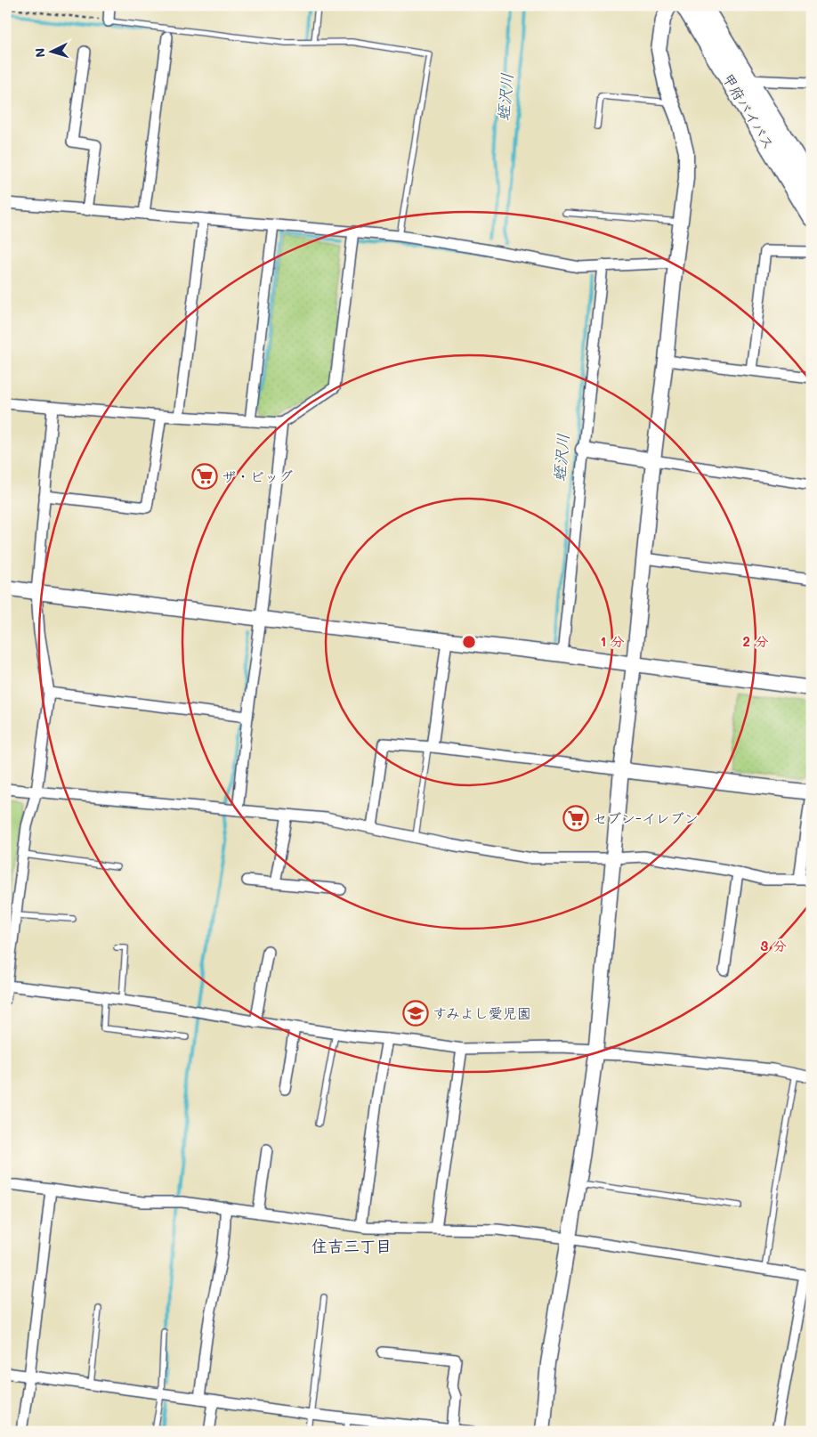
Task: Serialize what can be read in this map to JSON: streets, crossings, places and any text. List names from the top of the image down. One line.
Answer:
{"streets":{"highway":["甲府バイパス"]},"districts":["住吉三丁目"],"water":["蛭沢川"],"places":{"supermarket":["ザ・ビッグ","セブン-イレブン"],"school or university":["すみよし愛児園"]},"north":"left","rings":["1 分","2 分","3 分"]}
